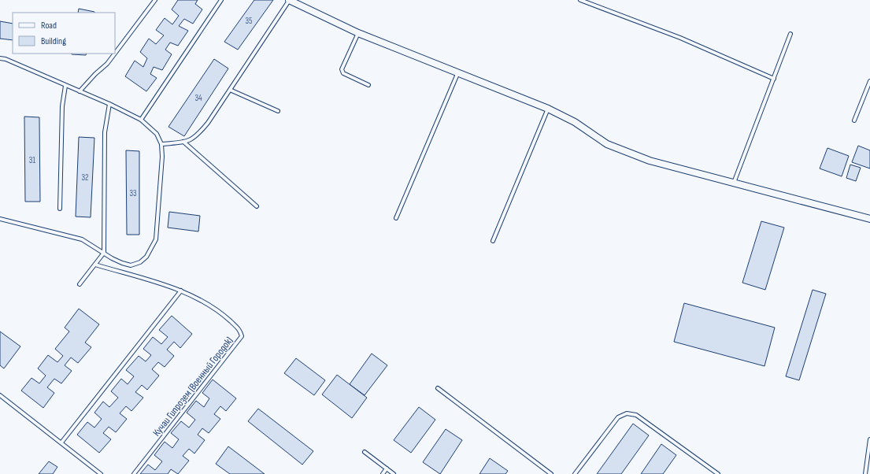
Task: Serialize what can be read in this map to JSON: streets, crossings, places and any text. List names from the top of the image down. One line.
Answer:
{"streets":{"lane":["Кучаи Гипрозем (Военный Городок)"]},"house_numbers":["35","34","31","32","33"],"legend":["Road","Building"]}
